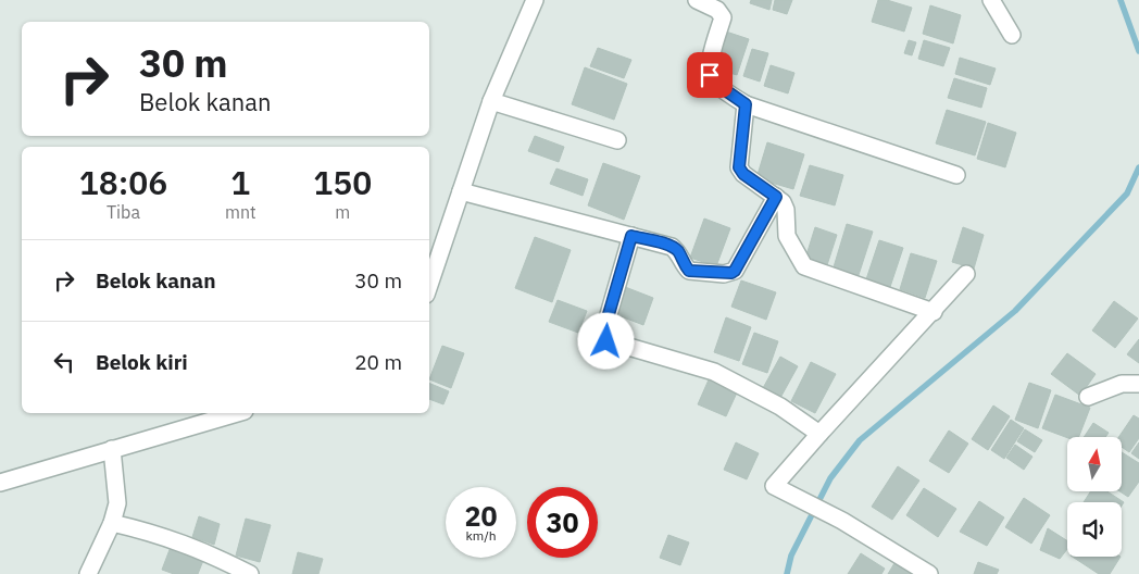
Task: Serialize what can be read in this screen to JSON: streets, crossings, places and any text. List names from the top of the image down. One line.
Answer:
{"north":"top","page":{"turn":["30 m","Belok kanan"],"eta":["18:06","Tiba","1","mnt","150","m"],"list":[{"name":"Belok kanan","value":"30 m"},{"name":"Belok kiri","value":"20 m"}],"speed":"20 km/h","limit":"30"}}
